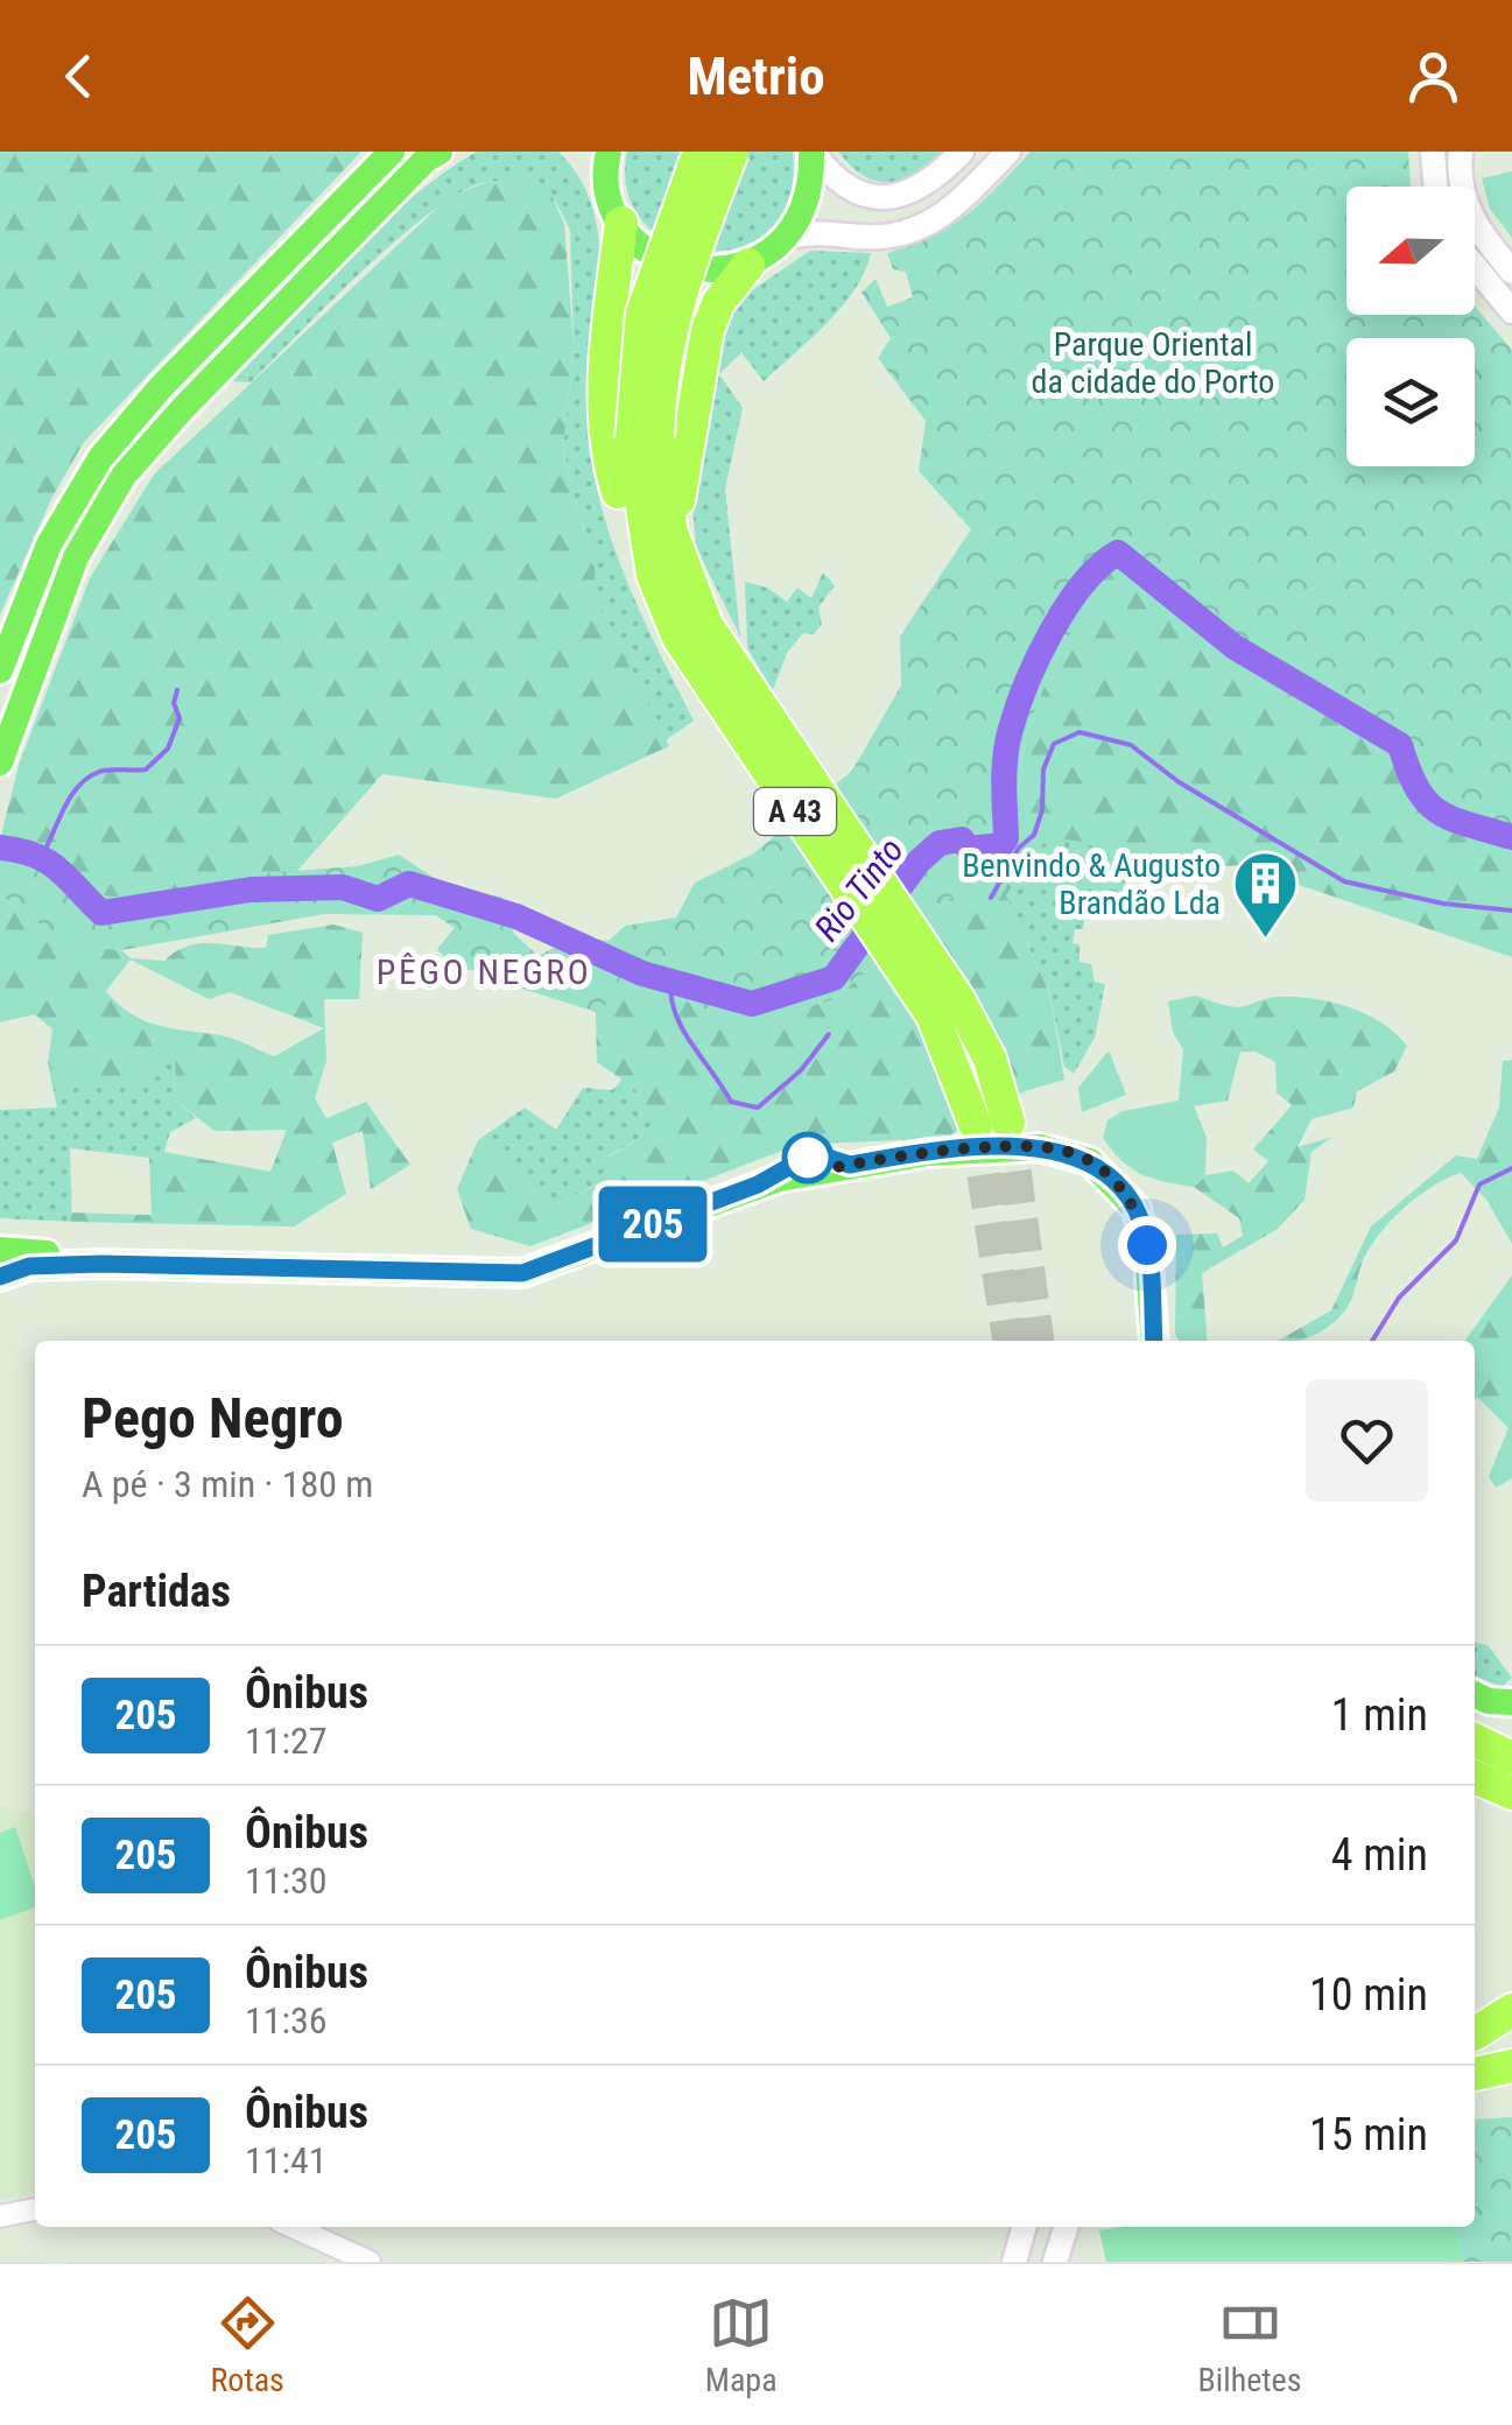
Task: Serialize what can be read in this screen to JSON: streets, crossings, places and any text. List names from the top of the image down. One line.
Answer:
{"streets":{"highway":["A 43"]},"districts":["PÊGO NEGRO"],"water":["Rio Tinto"],"parks":["Parque Oriental da cidade do Porto"],"places":{"building":["Benvindo & Augusto Brandão Lda"]},"lines":["bus line 205"],"north":"left","page":{"header":"Metrio","on_map":"205","heading":[["Pego Negro","A pé · 3 min · 180 m"],"Partidas"],"list":[{"mark":"205","name":"Ônibus","note":"11:27","value":"1 min"},{"mark":"205","name":"Ônibus","note":"11:30","value":"4 min"},{"mark":"205","name":"Ônibus","note":"11:36","value":"10 min"},{"mark":"205","name":"Ônibus","note":"11:41","value":"15 min"}],"tabs":["Rotas","Mapa","Bilhetes"]}}
